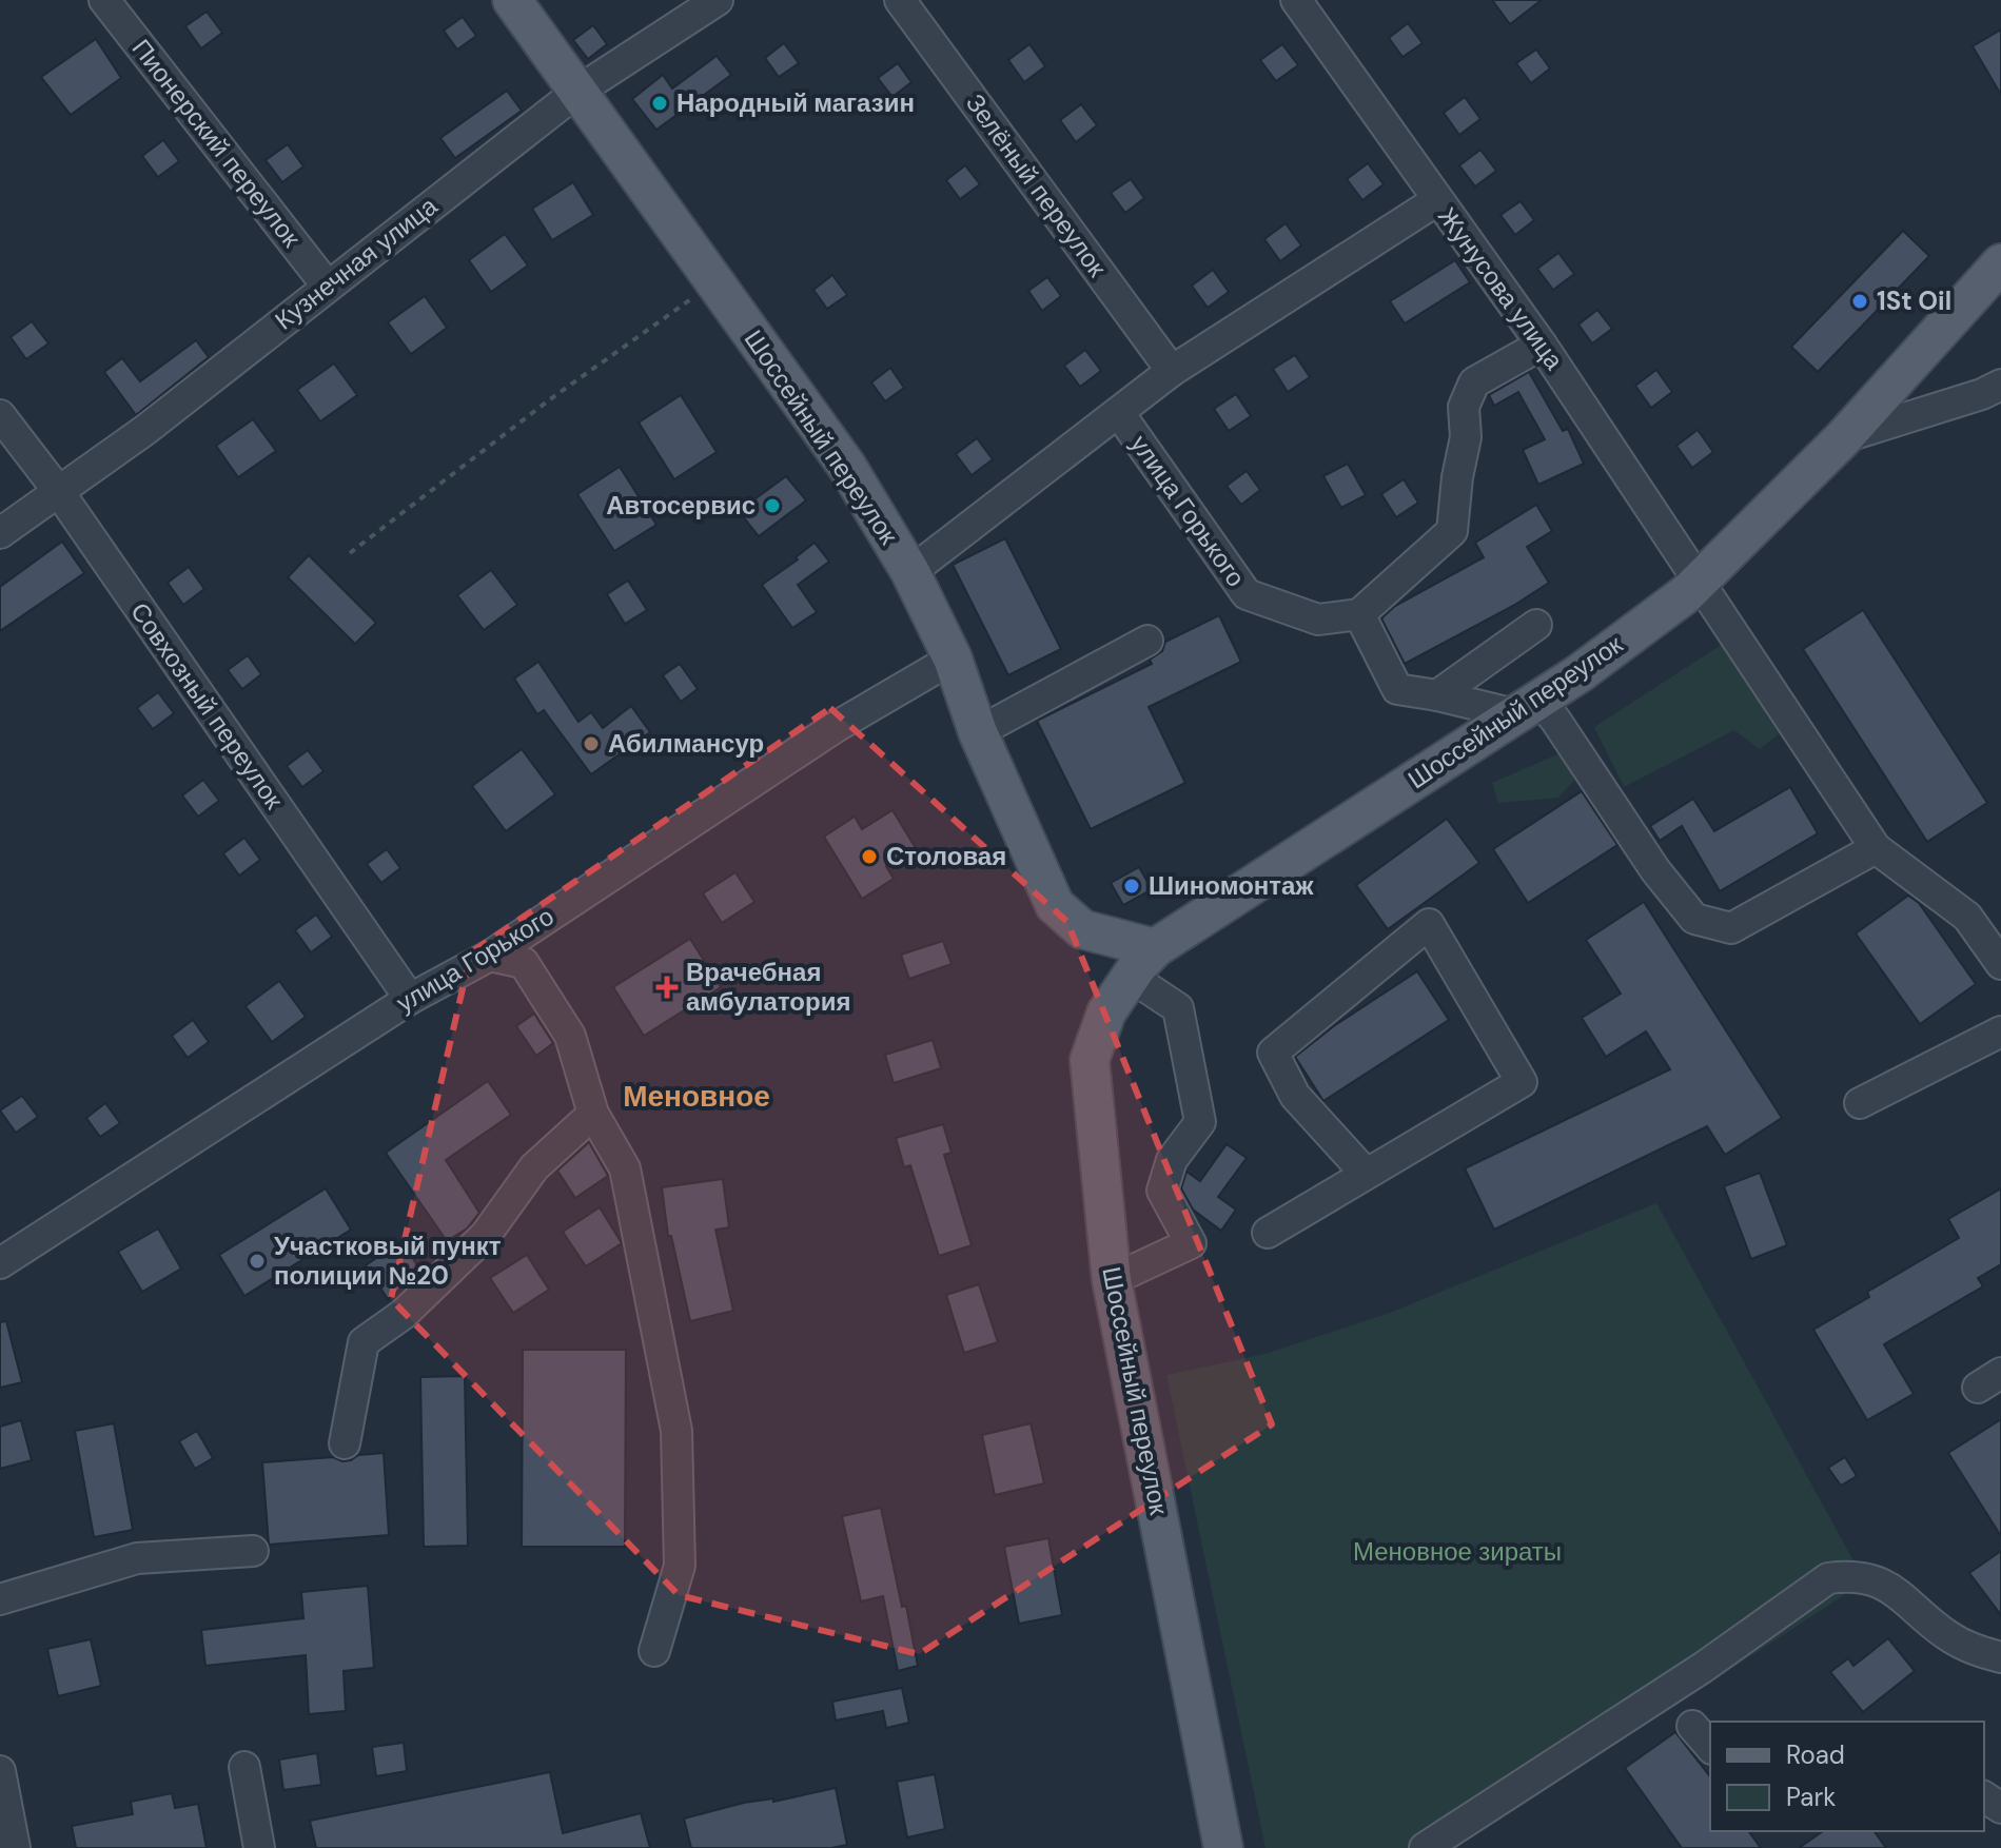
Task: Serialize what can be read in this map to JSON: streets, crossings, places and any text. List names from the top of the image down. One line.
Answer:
{"streets":{"main road":["Шоссейный переулок"],"street":["Пионерский переулок","Зелёный переулок","Кузнечная улица","Жунусова улица","улица Горького","Совхозный переулок"]},"crossings":[["Пионерский переулок","Кузнечная улица"],["Зелёный переулок","улица Горького"],["Кузнечная улица","Шоссейный переулок"],["Кузнечная улица","Совхозный переулок"],["Жунусова улица","Шоссейный переулок"],["Жунусова улица","улица Горького"],["Шоссейный переулок","улица Горького"],["улица Горького","Совхозный переулок"]],"districts":["Меновное"],"parks":["Меновное зираты"],"places":{"other":["Народный магазин","1St Oil","Автосервис","Абилмансур","Столовая","Шиномонтаж","Участковый пункт полиции №20"],"health":["Врачебная амбулатория"]},"legend":["Road","Park"]}
